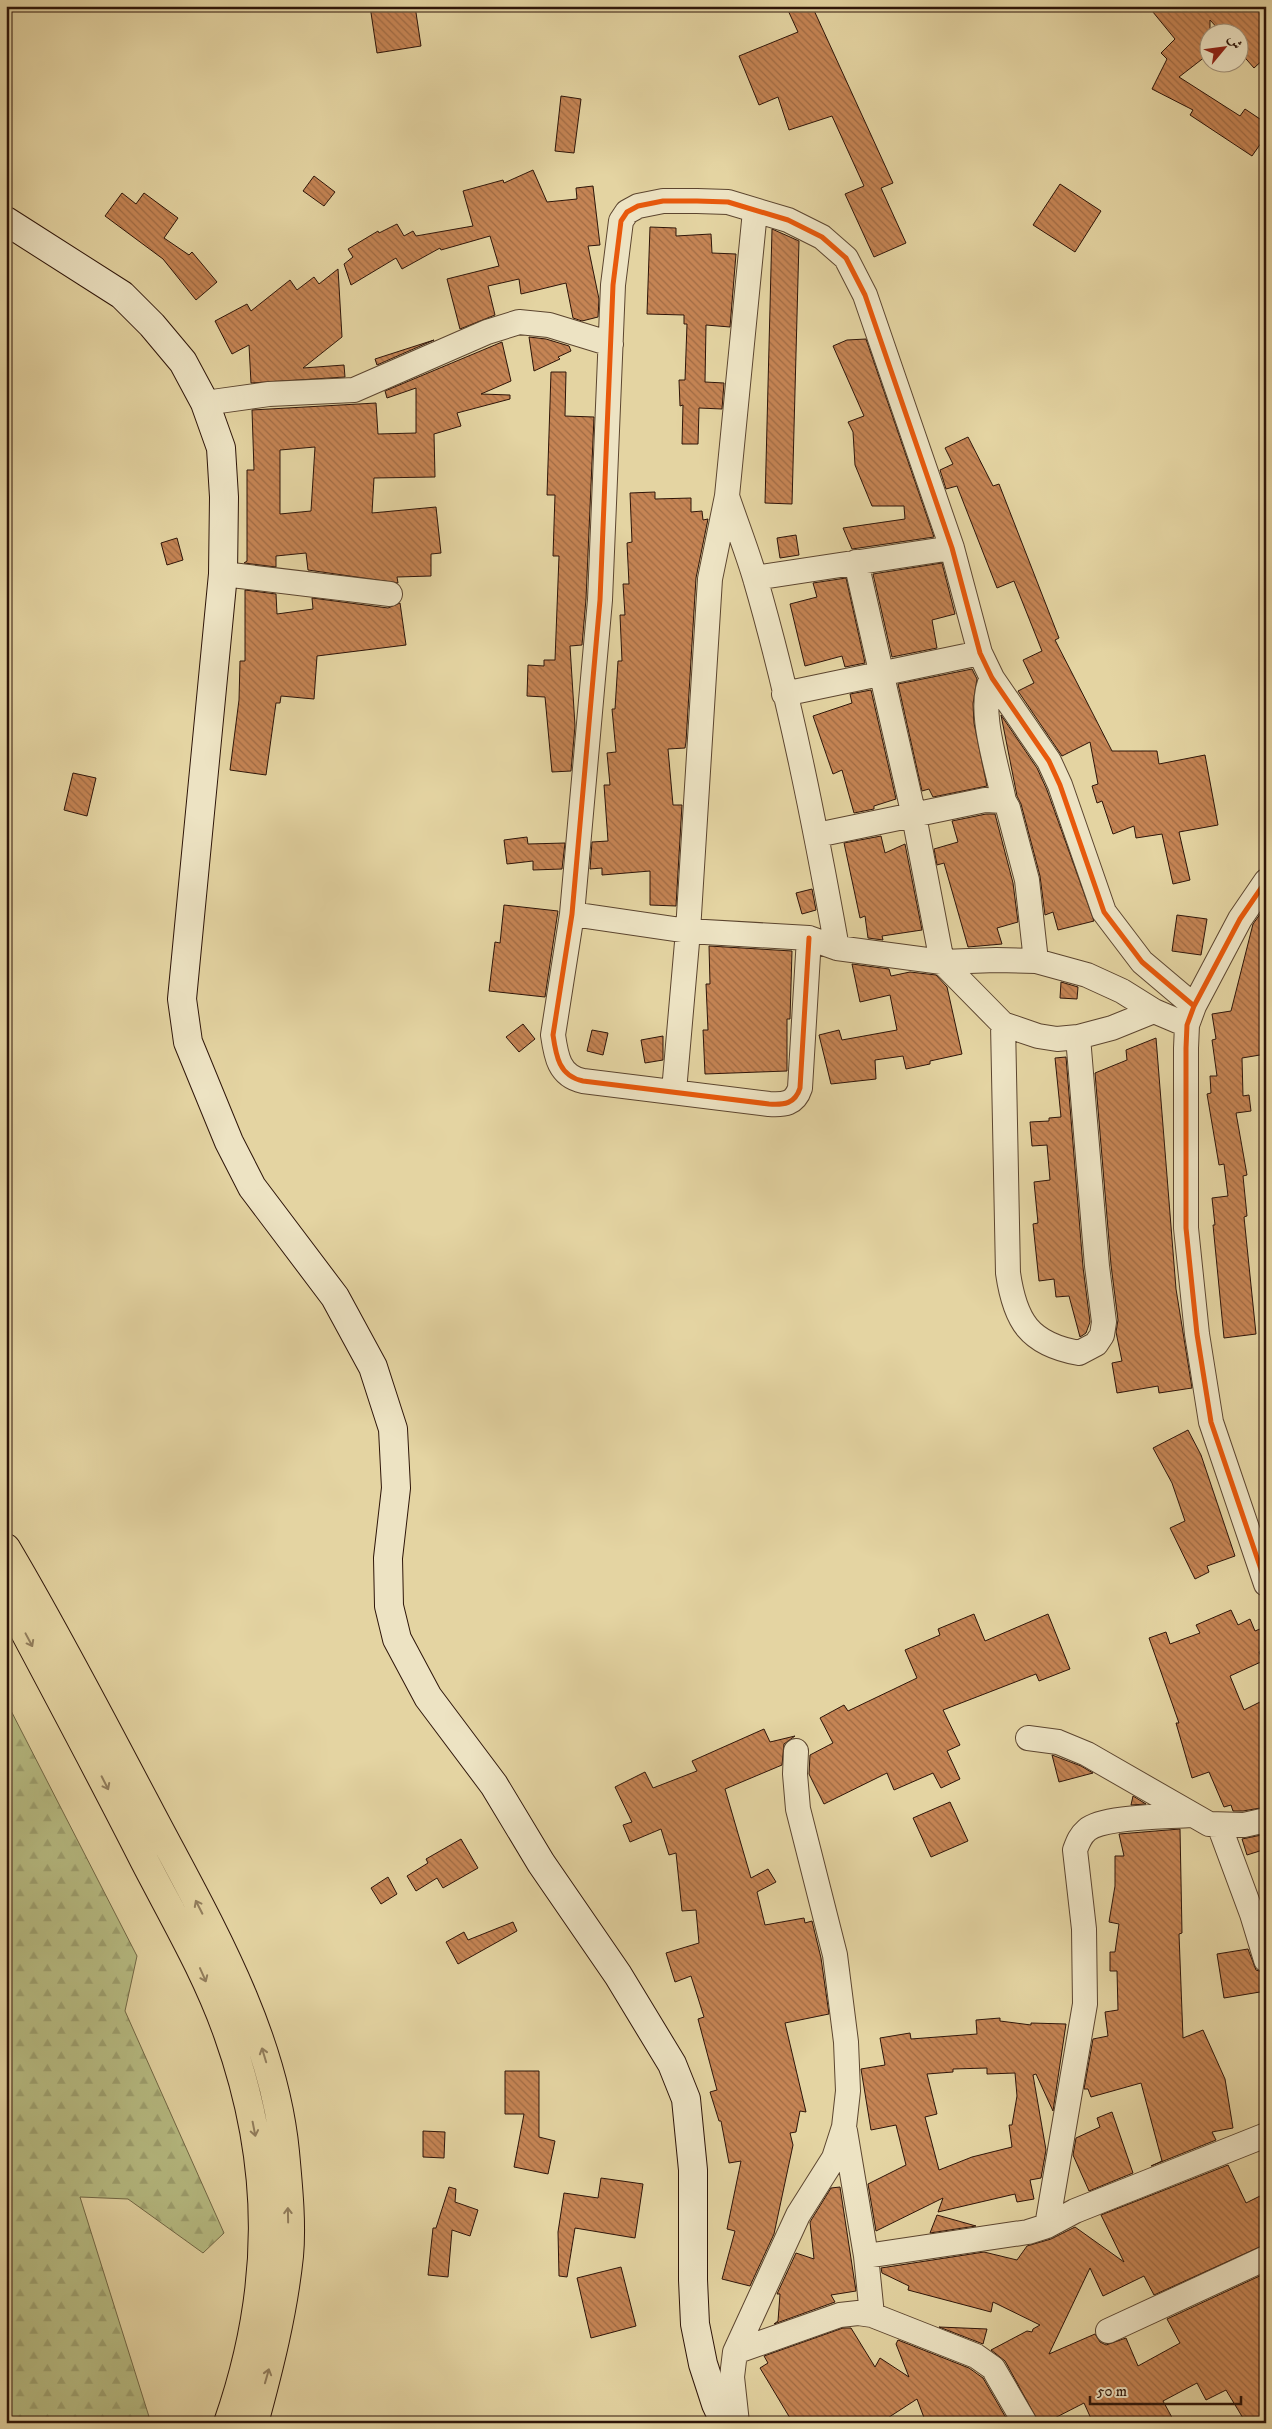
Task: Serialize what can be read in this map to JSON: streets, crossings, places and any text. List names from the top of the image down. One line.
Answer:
{"scale_bar":"50 m","north":"top right"}
